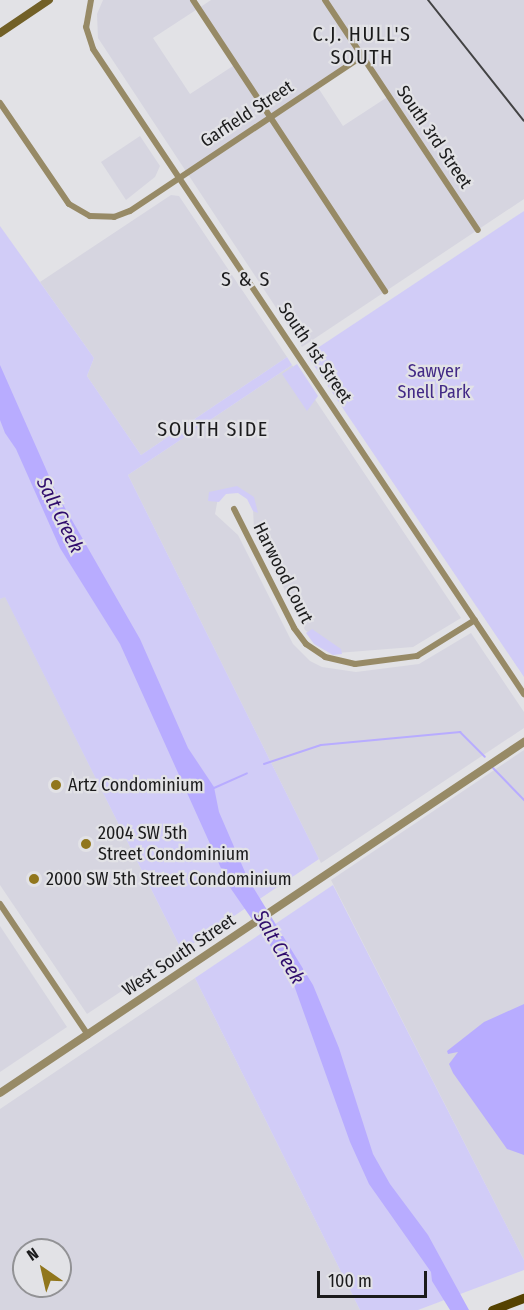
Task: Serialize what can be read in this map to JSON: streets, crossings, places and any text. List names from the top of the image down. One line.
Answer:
{"streets":{"street":["Garfield Street","South 3rd Street","South 1st Street","Harwood Court","West South Street"]},"crossings":[["Garfield Street","South 3rd Street"],["Garfield Street","South 1st Street"],["South 1st Street","Harwood Court"]],"districts":["C.J. HULL'S SOUTH","S & S","SOUTH SIDE"],"water":["Salt Creek"],"parks":["Sawyer Snell Park"],"places":["Artz Condominium","2004 SW 5th Street Condominium","2000 SW 5th Street Condominium"],"scale_bar":"100 m","north":"top left"}
